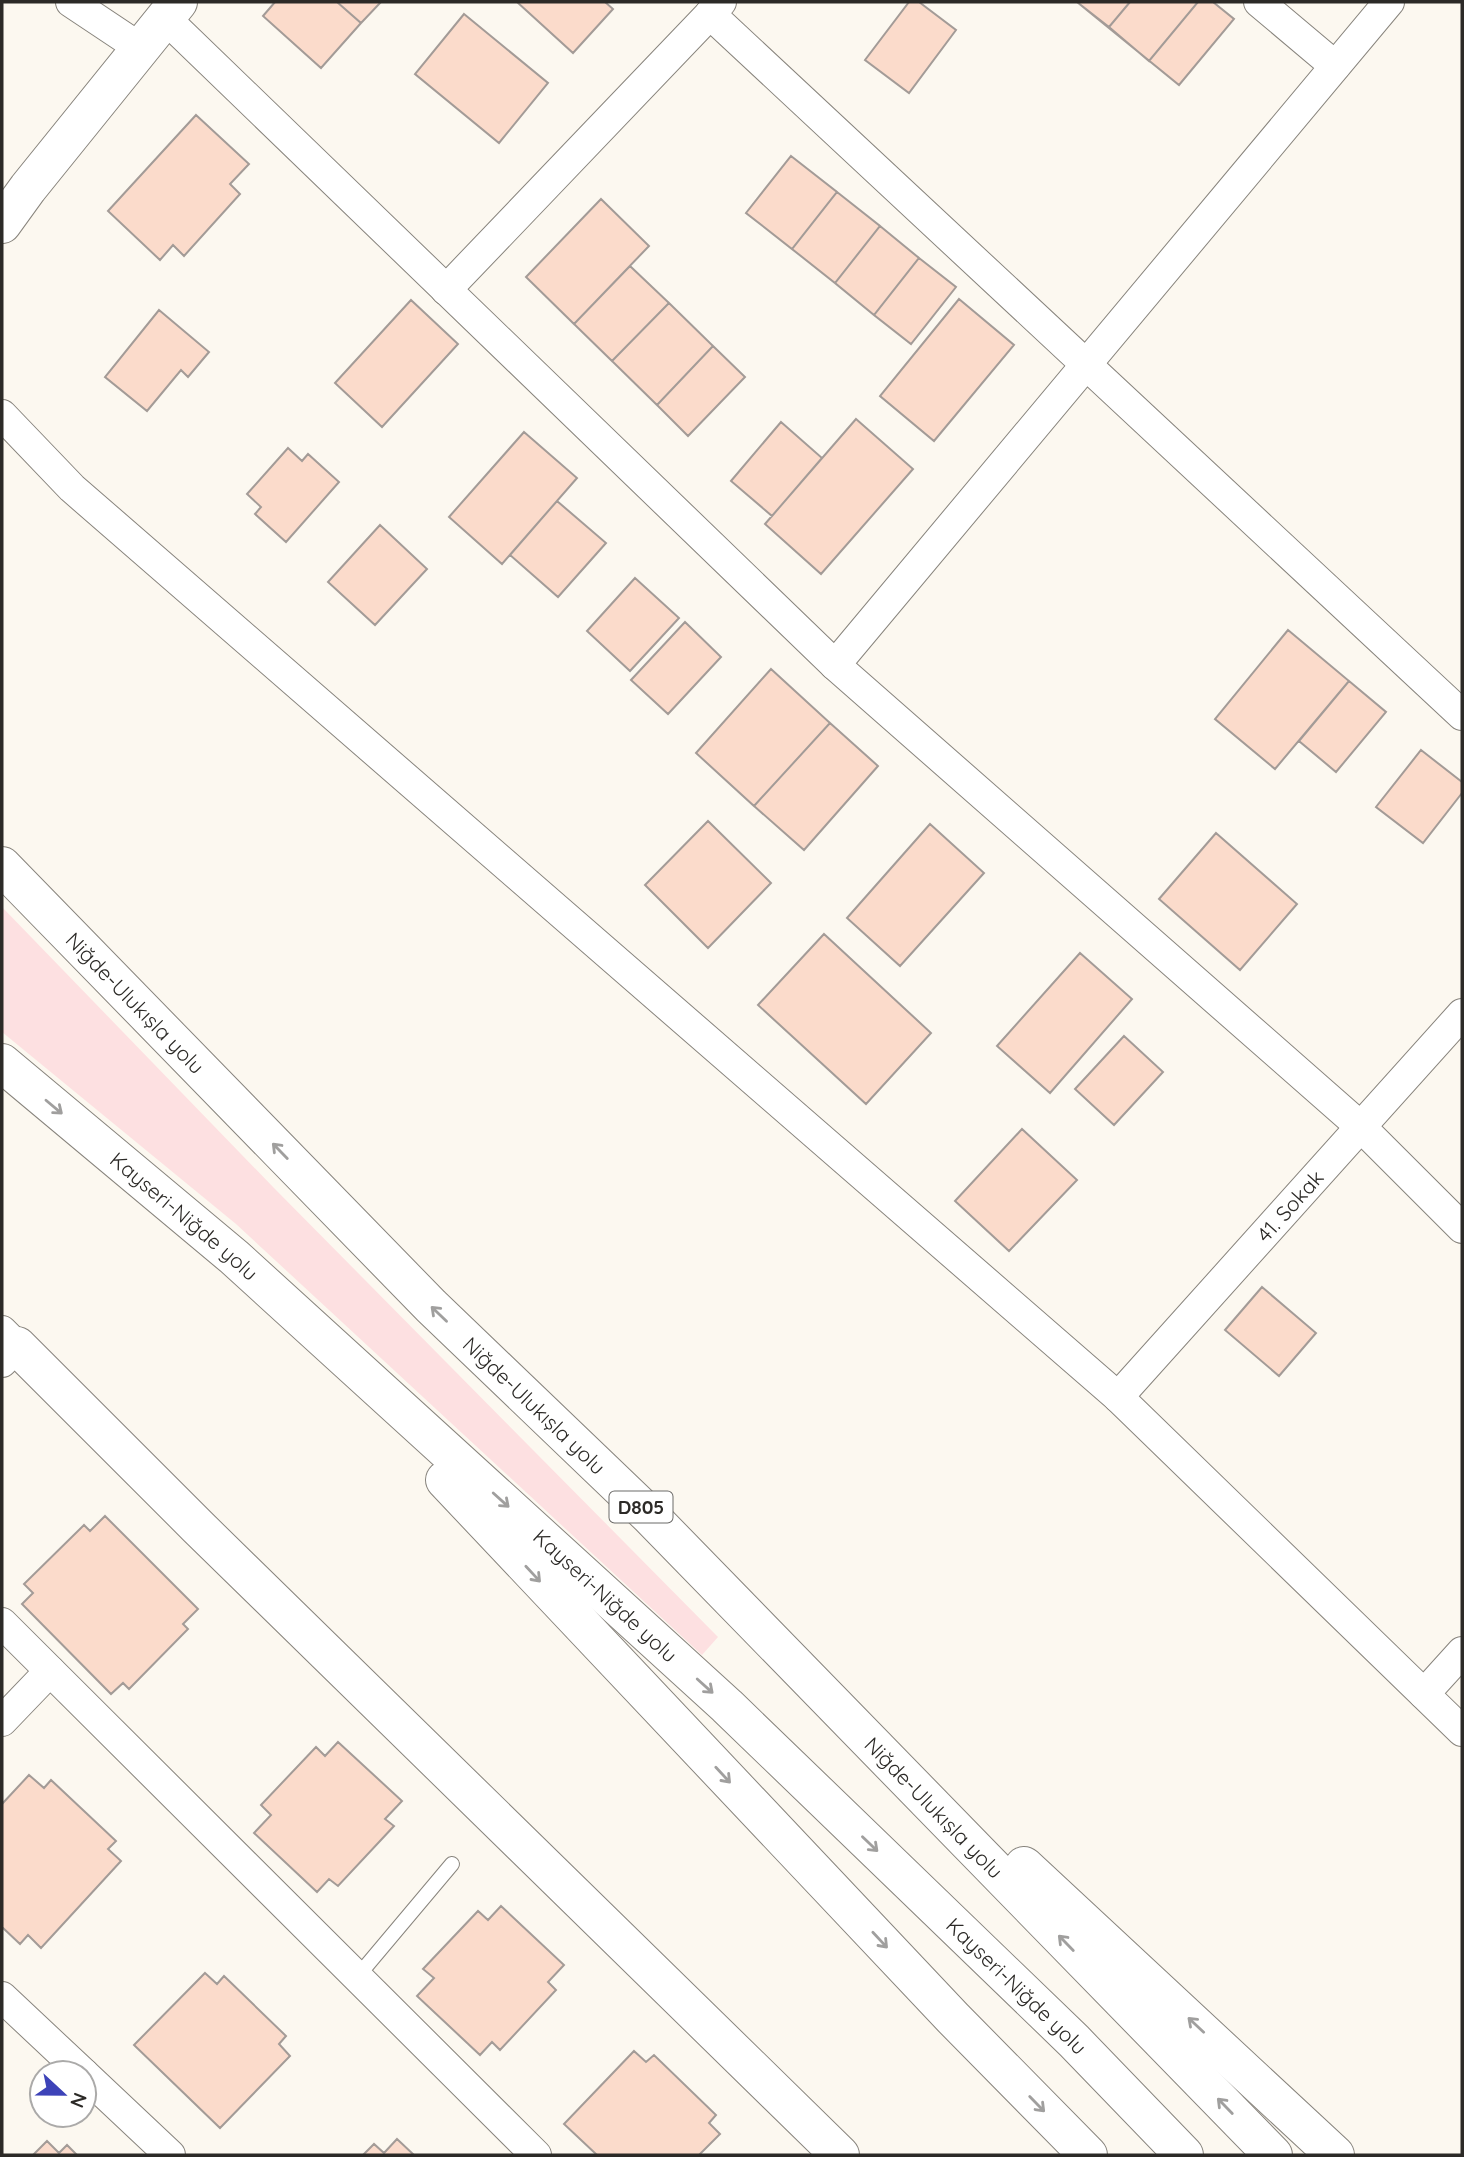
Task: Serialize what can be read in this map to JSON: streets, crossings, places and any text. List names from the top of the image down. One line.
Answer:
{"streets":{"main road":["Niğde-Ulukışla yolu","Kayseri-Niğde yolu","D805"],"street":["41. Sokak"]},"north":"right"}
